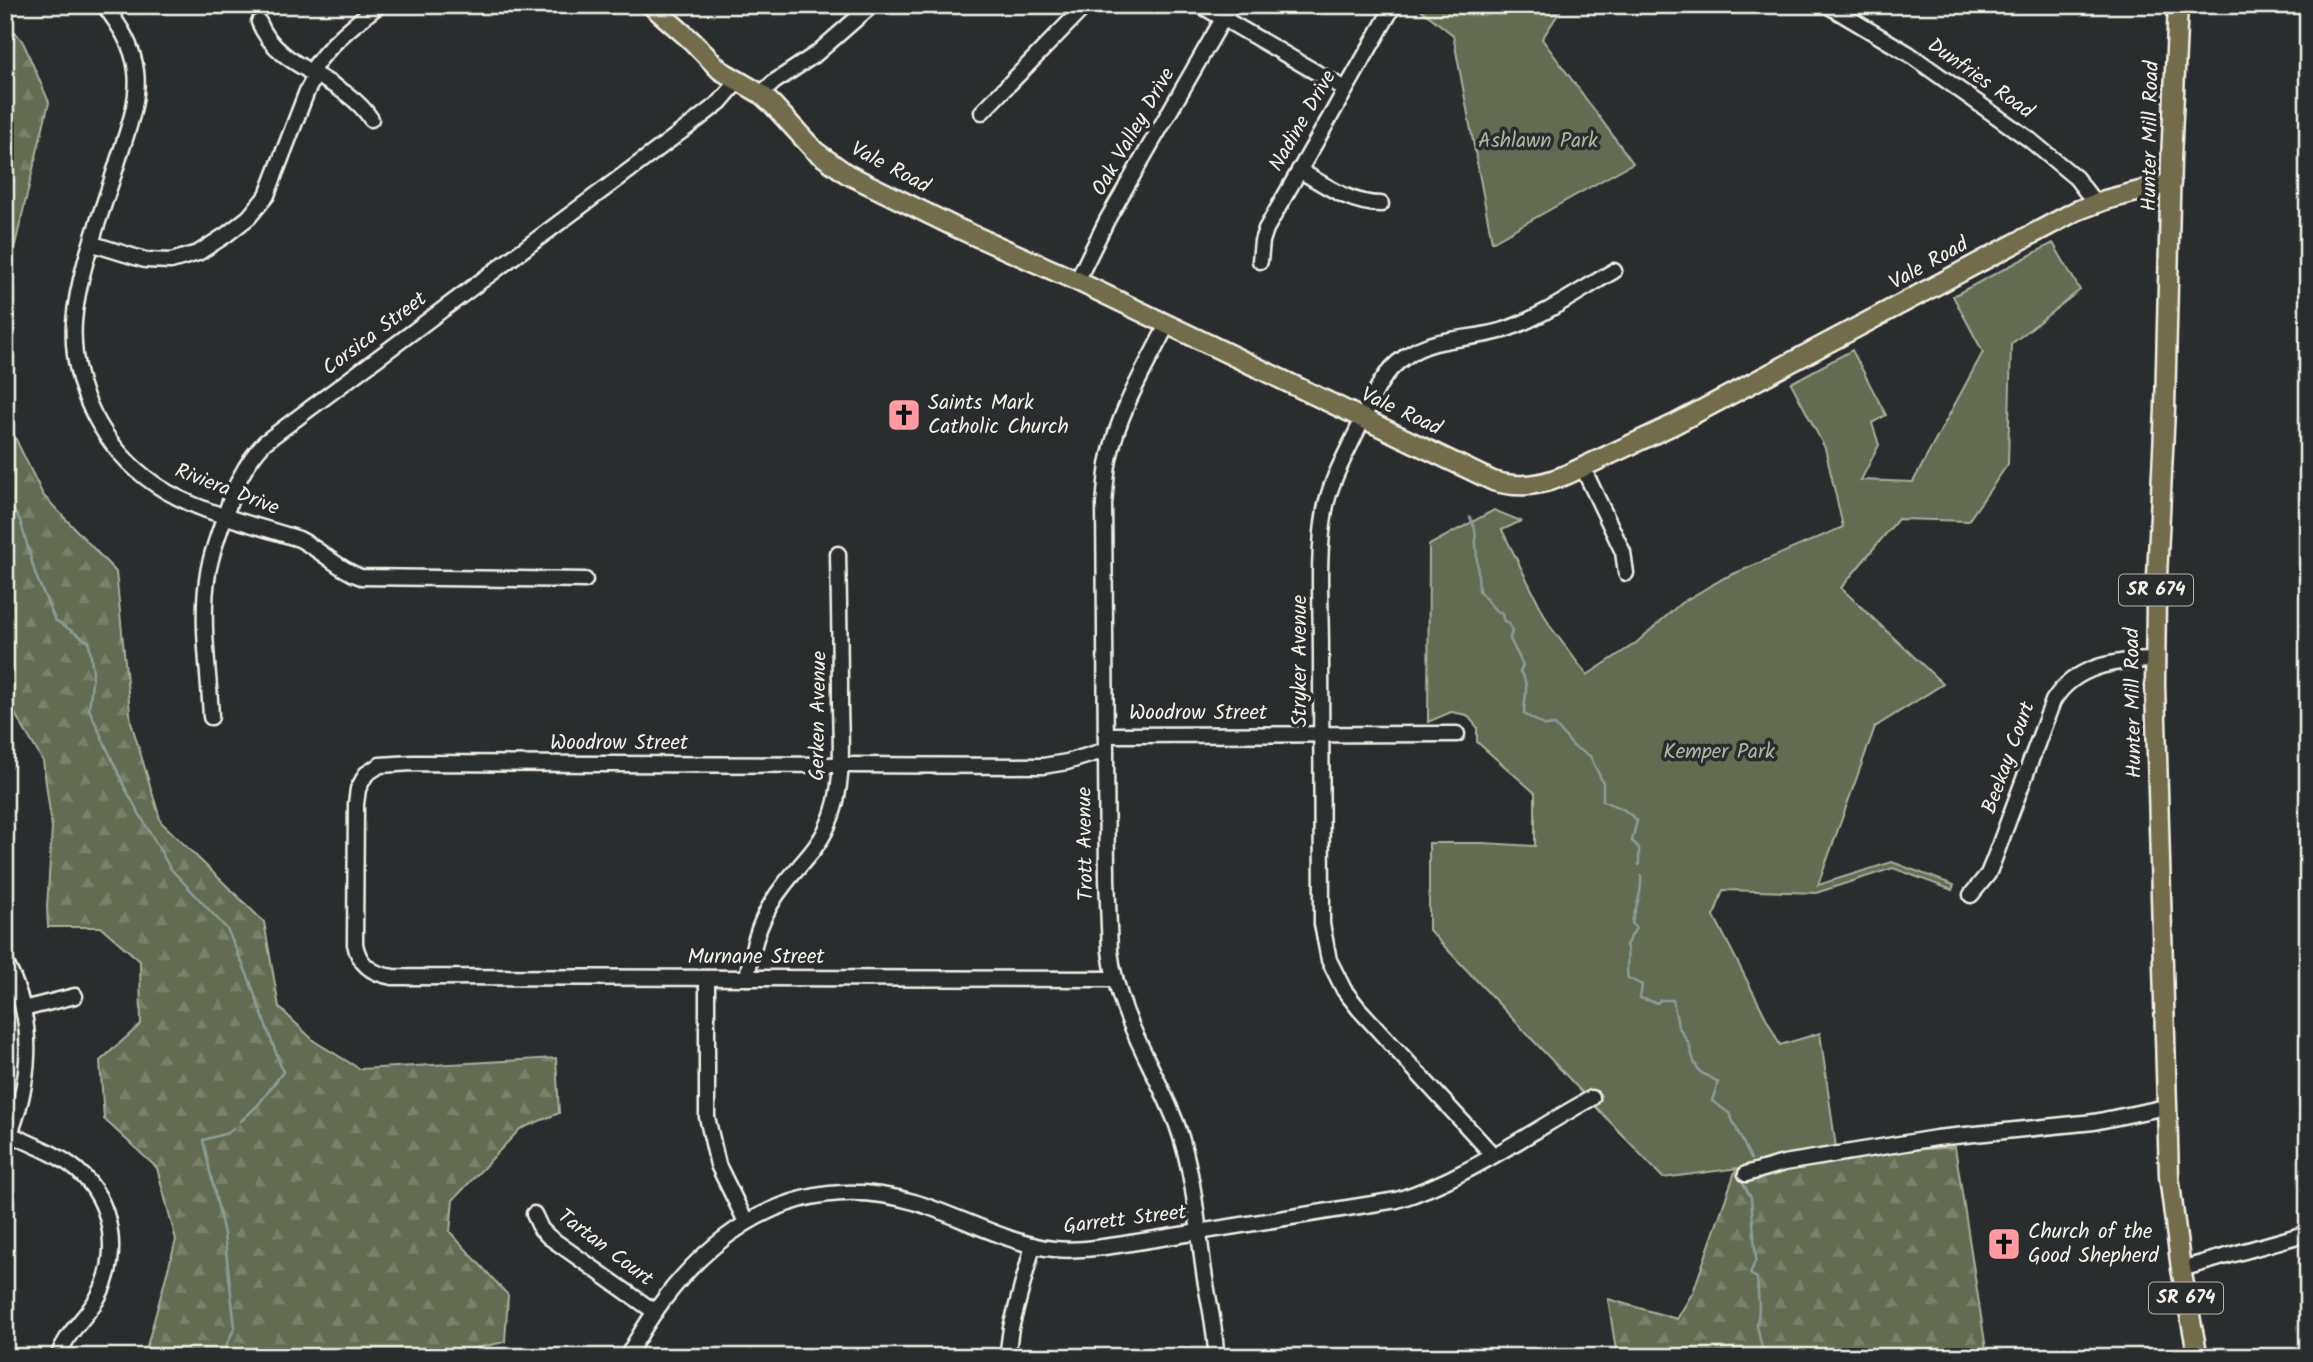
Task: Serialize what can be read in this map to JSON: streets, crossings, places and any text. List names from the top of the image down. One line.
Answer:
{"streets":{"main road":["Hunter Mill Road","Vale Road","SR 674"],"street":["Dunfries Road","Nadine Drive","Oak Valley Drive","Corsica Street","Riviera Drive","Stryker Avenue","Woodrow Street","Gerken Avenue","Beekay Court","Trott Avenue","Murnane Street","Garrett Street","Tartan Court"]},"crossings":[["Dunfries Road","Vale Road"],["Oak Valley Drive","Vale Road"],["Hunter Mill Road","Vale Road"],["Hunter Mill Road","Beekay Court"],["Vale Road","Corsica Street"],["Vale Road","Stryker Avenue"],["Vale Road","Trott Avenue"],["Corsica Street","Riviera Drive"],["Stryker Avenue","Woodrow Street"],["Stryker Avenue","Garrett Street"],["Woodrow Street","Gerken Avenue"],["Woodrow Street","Trott Avenue"],["Woodrow Street","Murnane Street"],["Gerken Avenue","Murnane Street"],["Trott Avenue","Murnane Street"],["Trott Avenue","Garrett Street"],["Garrett Street","Tartan Court"]],"parks":["Ashlawn Park","Kemper Park"],"places":{"church":["Saints Mark Catholic Church","Church of the Good Shepherd"]}}
